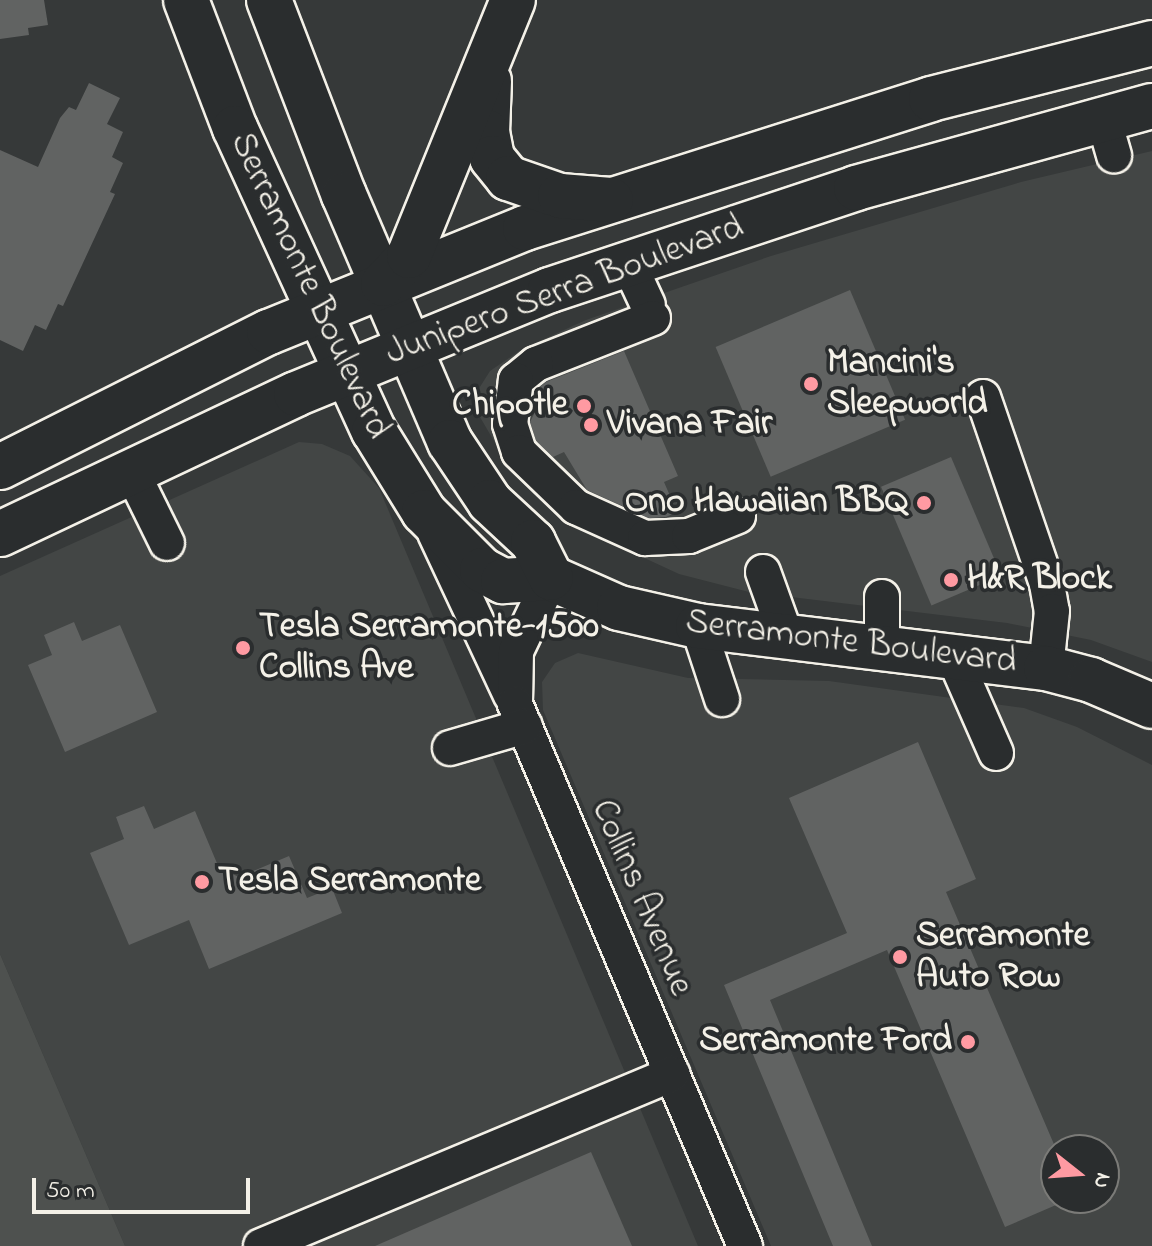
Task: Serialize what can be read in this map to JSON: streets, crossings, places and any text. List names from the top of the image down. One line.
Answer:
{"streets":{"main road":["Serramonte Boulevard","Junipero Serra Boulevard"],"street":["Collins Avenue"]},"crossings":[["Serramonte Boulevard","Junipero Serra Boulevard"],["Serramonte Boulevard","Collins Avenue"]],"places":["Mancini's Sleepworld","Chipotle","Vivana Fair","Ono Hawaiian BBQ","H&R Block","Tesla Serramonte-1500 Collins Ave","Tesla Serramonte","Serramonte Auto Row","Serramonte Ford"],"scale_bar":"50 m","north":"right"}
